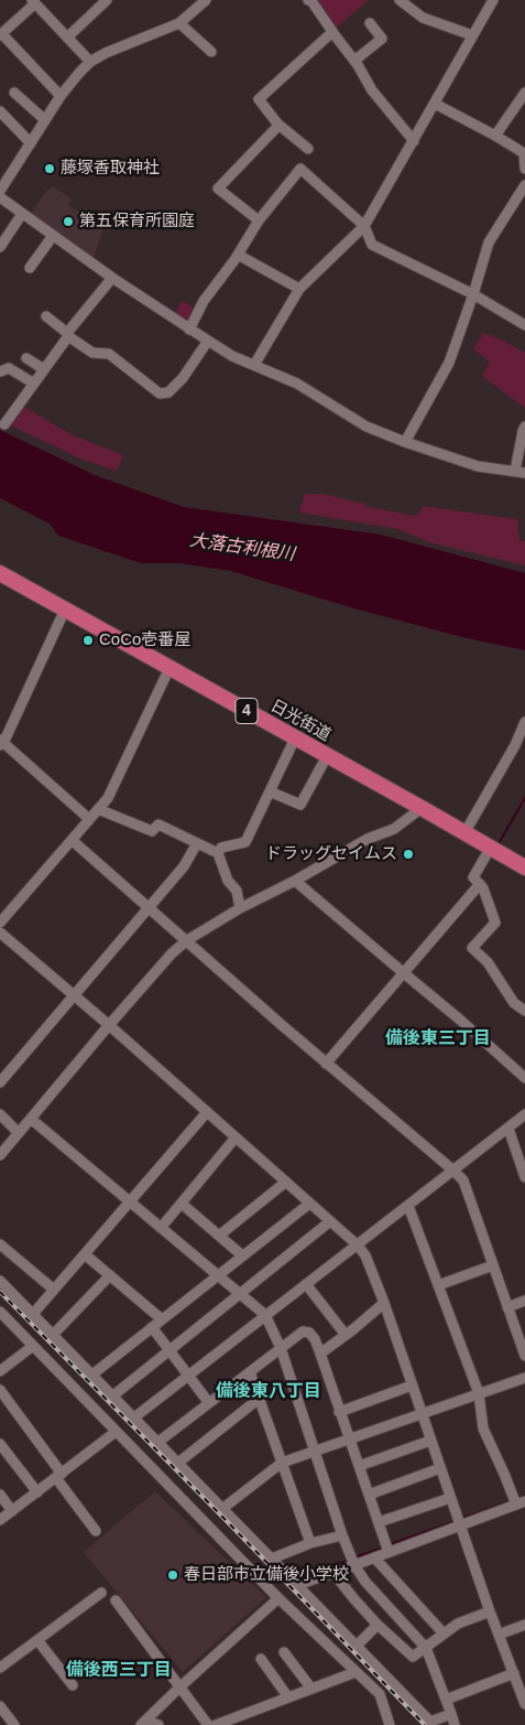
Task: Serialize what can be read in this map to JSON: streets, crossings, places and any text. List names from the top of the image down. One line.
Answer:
{"streets":{"highway":["4","日光街道"]},"districts":["備後東三丁目","備後東八丁目","備後西三丁目"],"water":["大落古利根川"],"places":["藤塚香取神社","第五保育所園庭","CoCo壱番屋","ドラッグセイムス","春日部市立備後小学校"]}
